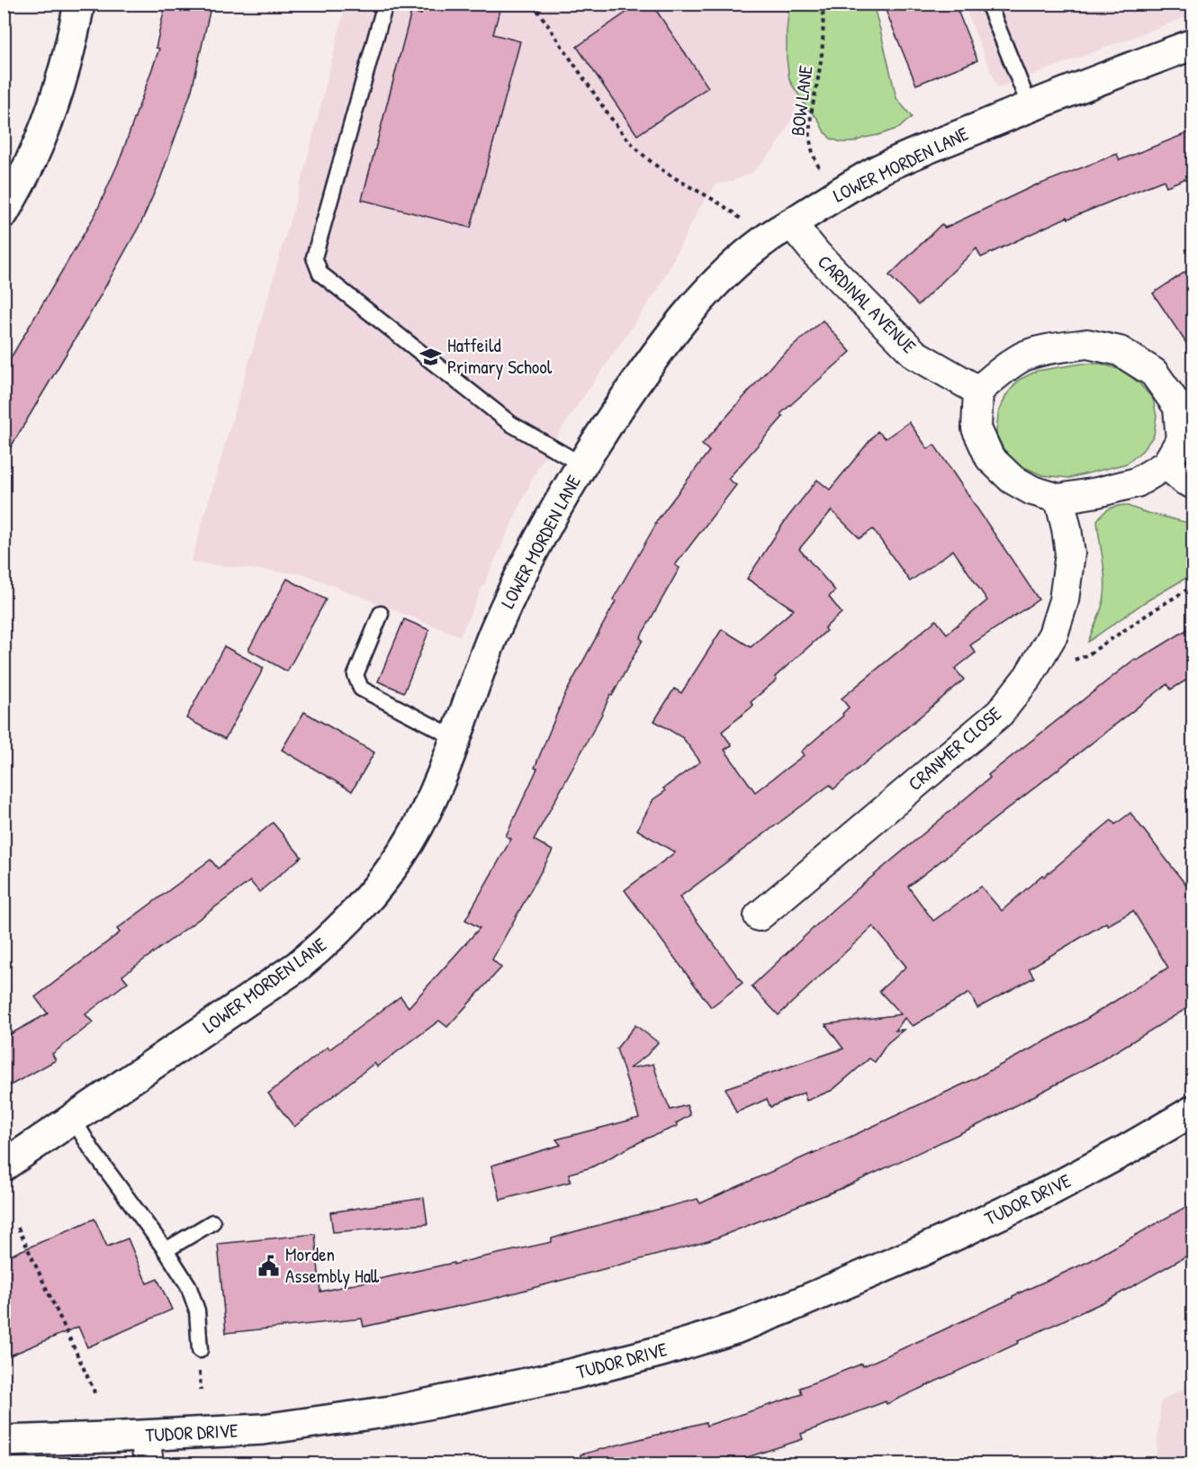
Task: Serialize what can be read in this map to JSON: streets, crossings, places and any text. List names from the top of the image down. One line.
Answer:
{"streets":{"street":["LOWER MORDEN LANE","CARDINAL AVENUE","CRANMER CLOSE","TUDOR DRIVE"],"path":["BOW LANE"]},"crossings":[["BOW LANE","LOWER MORDEN LANE"],["LOWER MORDEN LANE","CARDINAL AVENUE"],["CARDINAL AVENUE","CRANMER CLOSE"]],"places":{"school or university":["Hatfeild Primary School"],"public building":["Morden Assembly Hall"]}}
